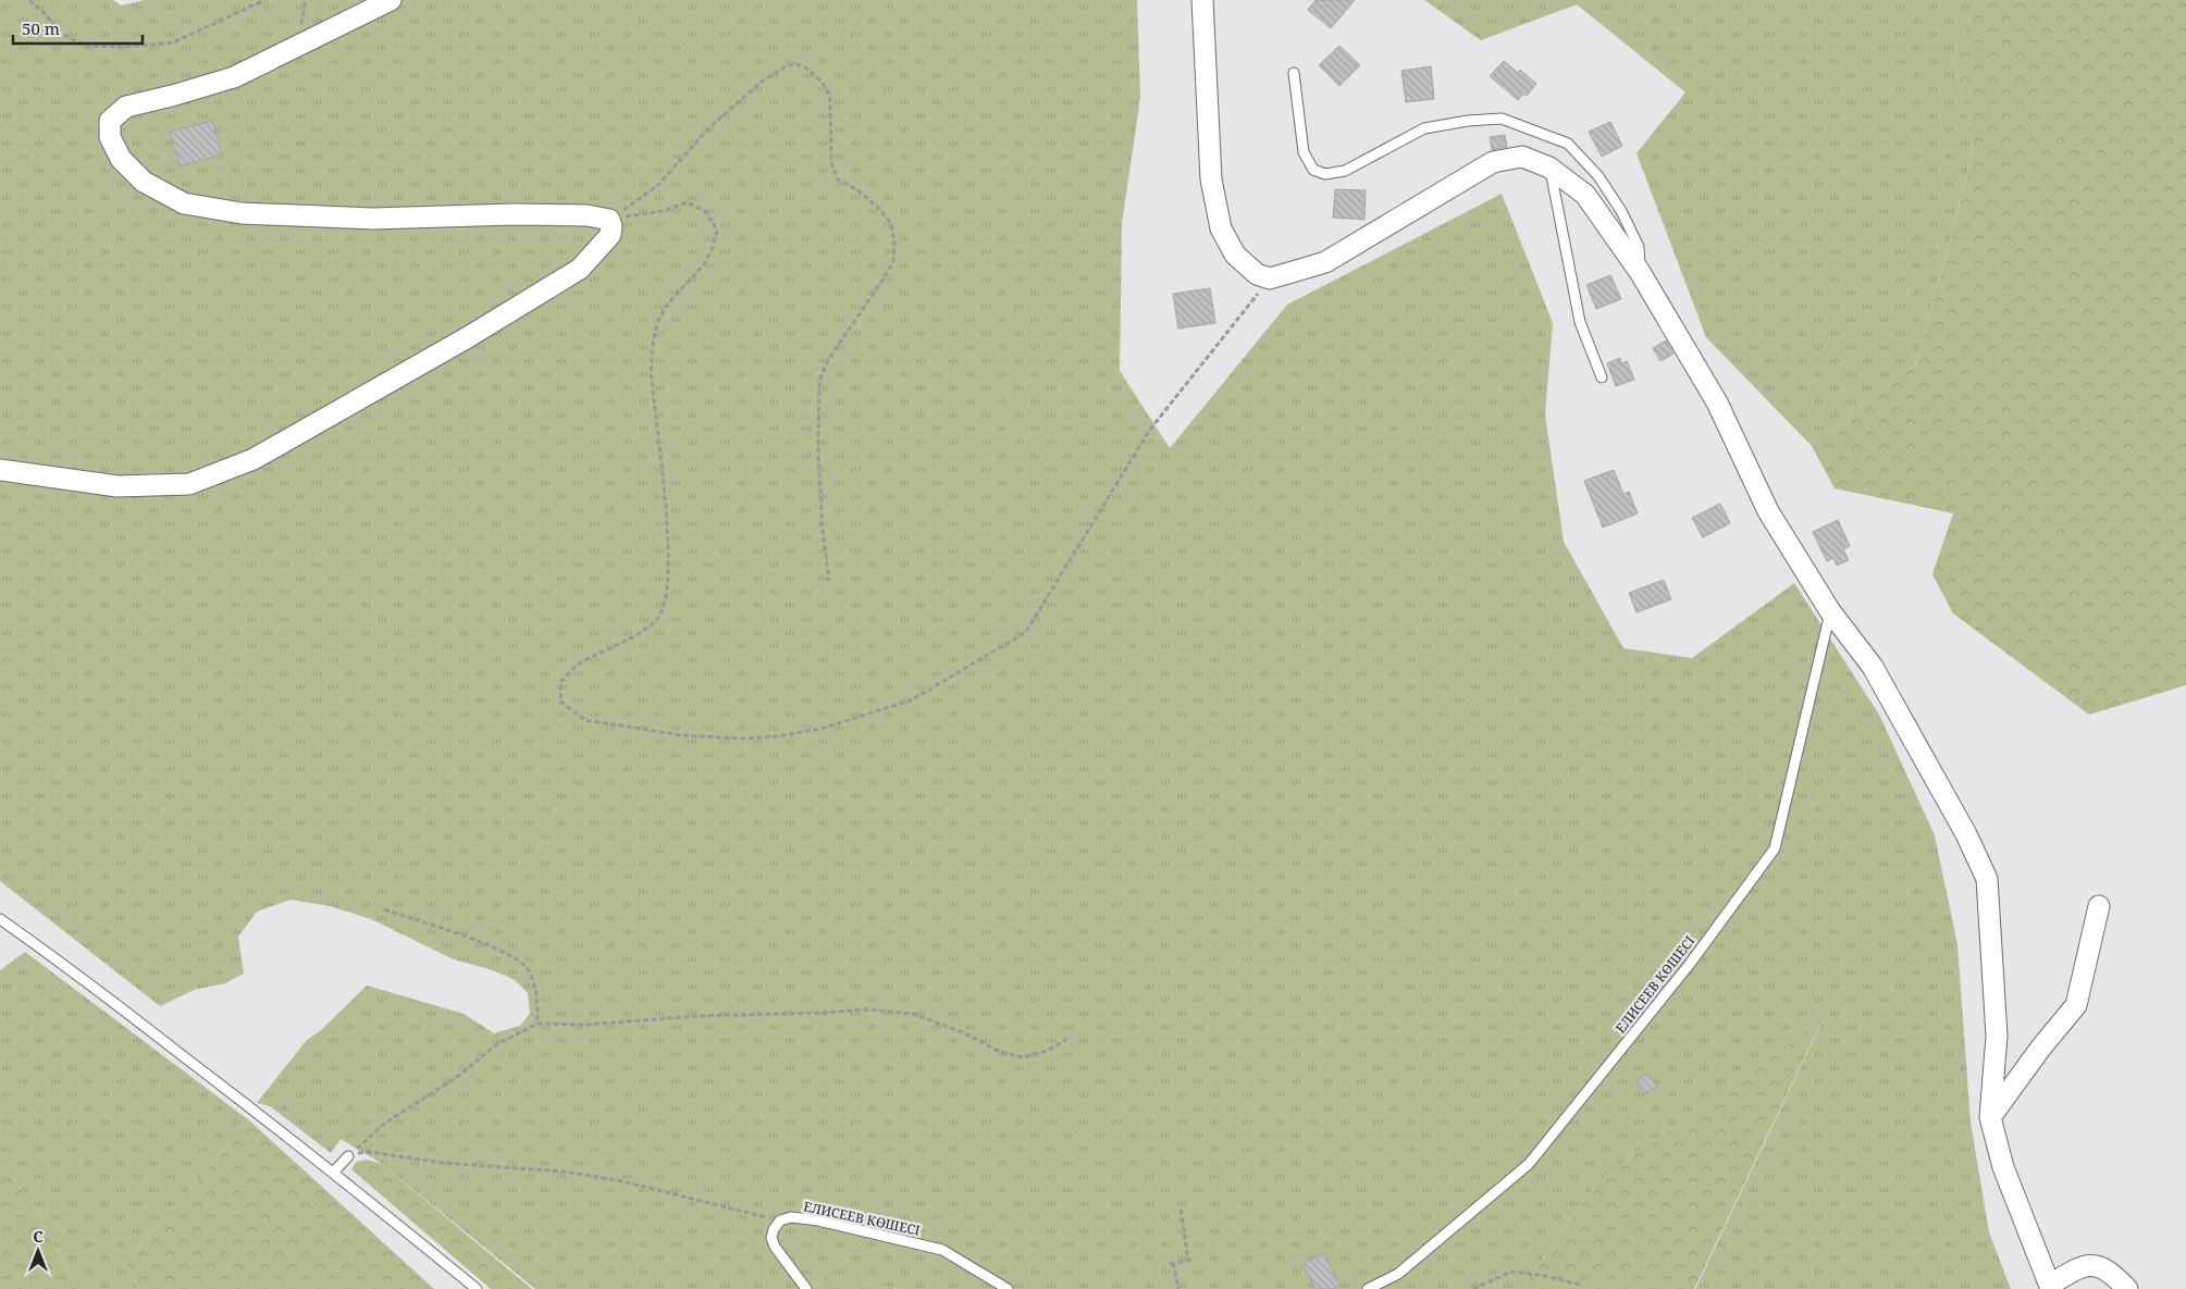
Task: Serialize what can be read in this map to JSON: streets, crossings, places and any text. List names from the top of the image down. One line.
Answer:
{"streets":{"lane":["ЕЛИСЕЕВ КӨШЕСІ"]},"scale_bar":"50 m","north":"top"}
